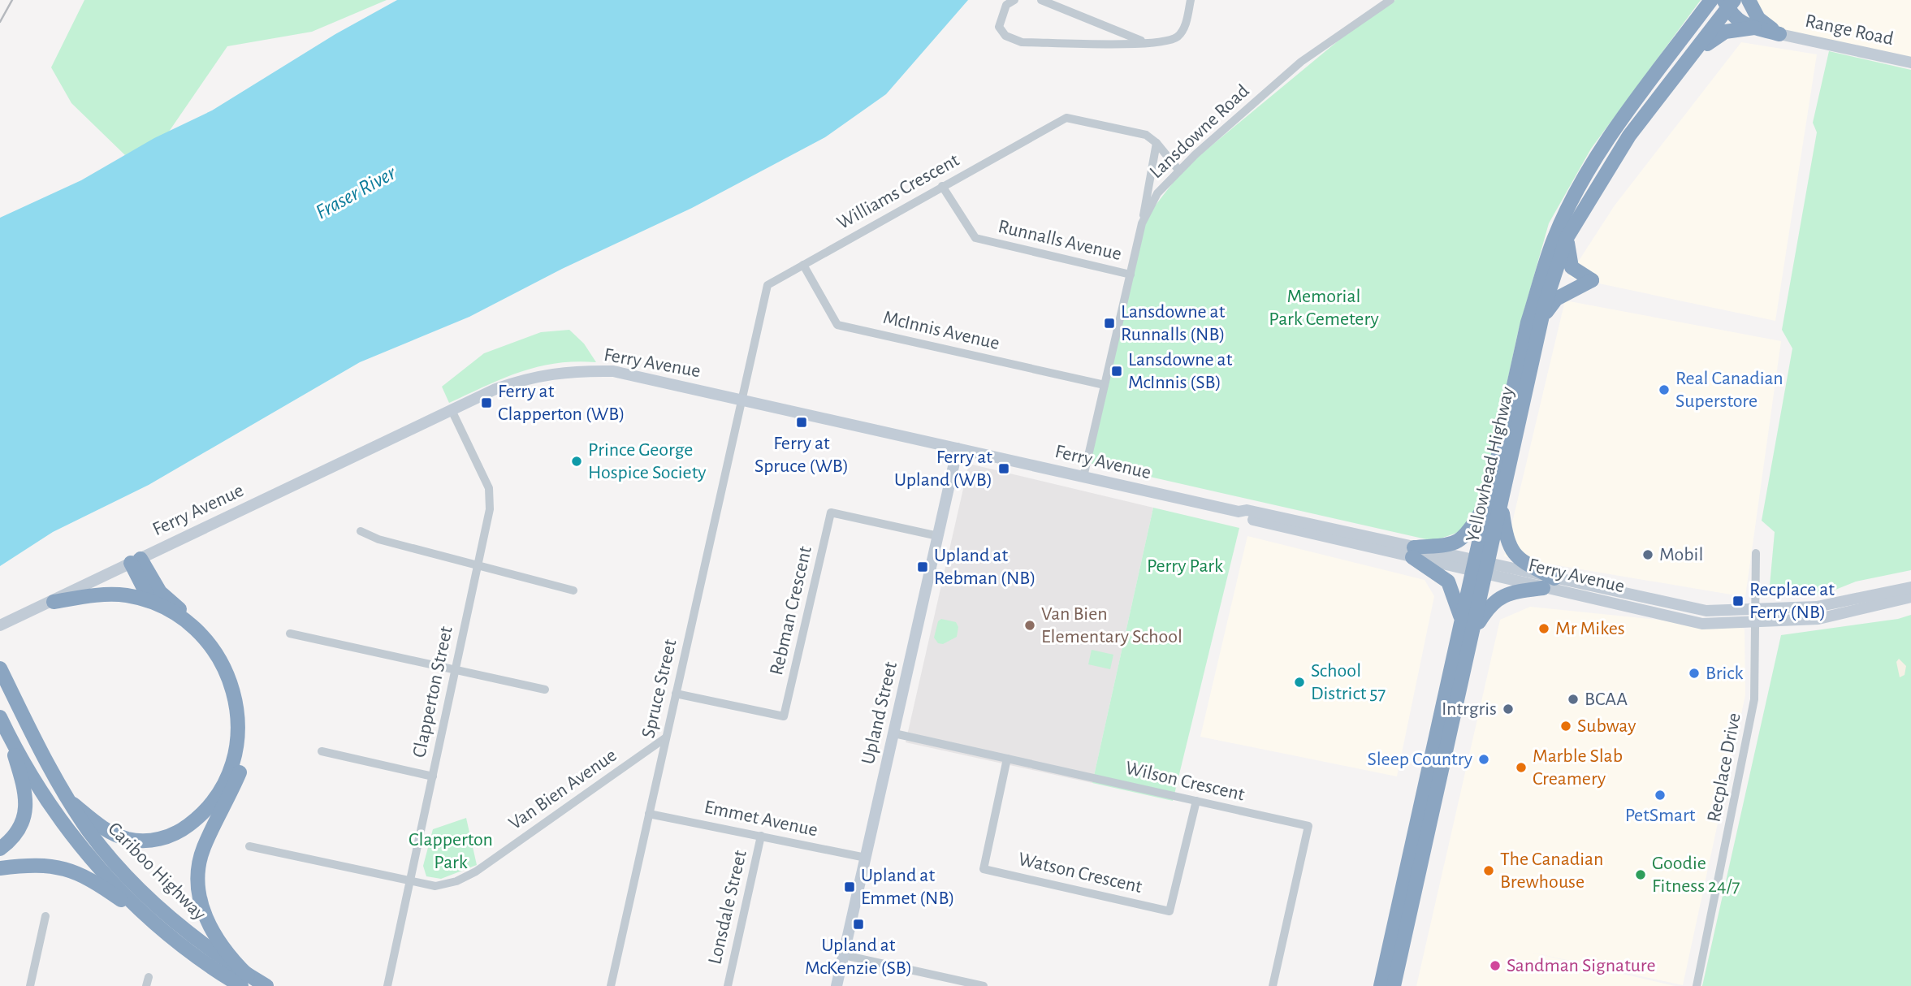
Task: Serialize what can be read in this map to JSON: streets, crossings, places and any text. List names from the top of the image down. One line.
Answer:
{"streets":{"highway":["Yellowhead Highway","Cariboo Highway"],"main road":["Range Road","Ferry Avenue","Upland Street"],"street":["Lansdowne Road","Williams Crescent","Runnalls Avenue","McInnis Avenue","Rebman Crescent","Spruce Street","Clapperton Street","Recplace Drive","Wilson Crescent","Van Bien Avenue","Emmet Avenue","Watson Crescent","Lonsdale Street"]},"crossings":[["Lansdowne Road","Williams Crescent"],["Lansdowne Road","Runnalls Avenue"],["Lansdowne Road","McInnis Avenue"],["Lansdowne Road","Ferry Avenue"],["Williams Crescent","Runnalls Avenue"],["Williams Crescent","McInnis Avenue"],["Williams Crescent","Ferry Avenue"],["Williams Crescent","Spruce Street"],["Ferry Avenue","Yellowhead Highway"],["Ferry Avenue","Spruce Street"],["Ferry Avenue","Clapperton Street"],["Ferry Avenue","Upland Street"],["Ferry Avenue","Recplace Drive"],["Rebman Crescent","Spruce Street"],["Rebman Crescent","Upland Street"],["Spruce Street","Van Bien Avenue"],["Spruce Street","Emmet Avenue"],["Clapperton Street","Van Bien Avenue"],["Upland Street","Wilson Crescent"],["Upland Street","Emmet Avenue"],["Wilson Crescent","Watson Crescent"],["Emmet Avenue","Lonsdale Street"]],"water":["Fraser River"],"parks":["Memorial Park Cemetery","Perry Park","Clapperton Park"],"places":{"transit":["Lansdowne at Runnalls (NB)","Lansdowne at McInnis (SB)","Ferry at Clapperton (WB)","Ferry at Spruce (WB)","Ferry at Upland (WB)","Upland at Rebman (NB)","Recplace at Ferry (NB)","Upland at Emmet (NB)","Upland at McKenzie (SB)"],"other":["Real Canadian Superstore","Prince George Hospice Society","Mobil","Van Bien Elementary School","Mr Mikes","Brick","School District 57","BCAA","Intrgris","Subway","Sleep Country","Marble Slab Creamery","PetSmart","The Canadian Brewhouse","Goodie Fitness 24/7","Sandman Signature"]}}
